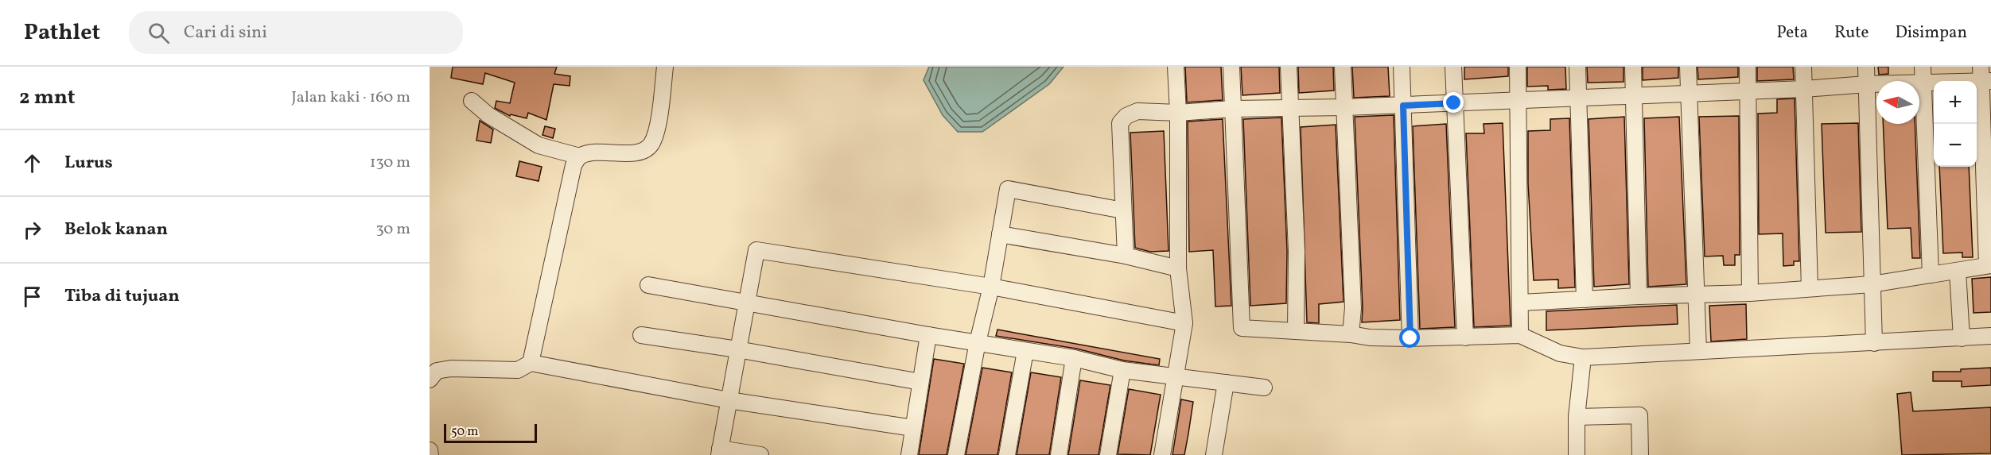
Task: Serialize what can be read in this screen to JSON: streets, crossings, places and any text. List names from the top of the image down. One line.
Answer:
{"scale_bar":"50 m","north":"left","page":{"header":"Pathlet","search":"Cari di sini","nav":["Peta","Rute","Disimpan"],"heading":["2 mnt","Jalan kaki · 160 m"],"map_buttons":["+","−"],"list":[["Lurus","130 m"],["Belok kanan","30 m"],"Tiba di tujuan"],"scale":"50 m"}}
